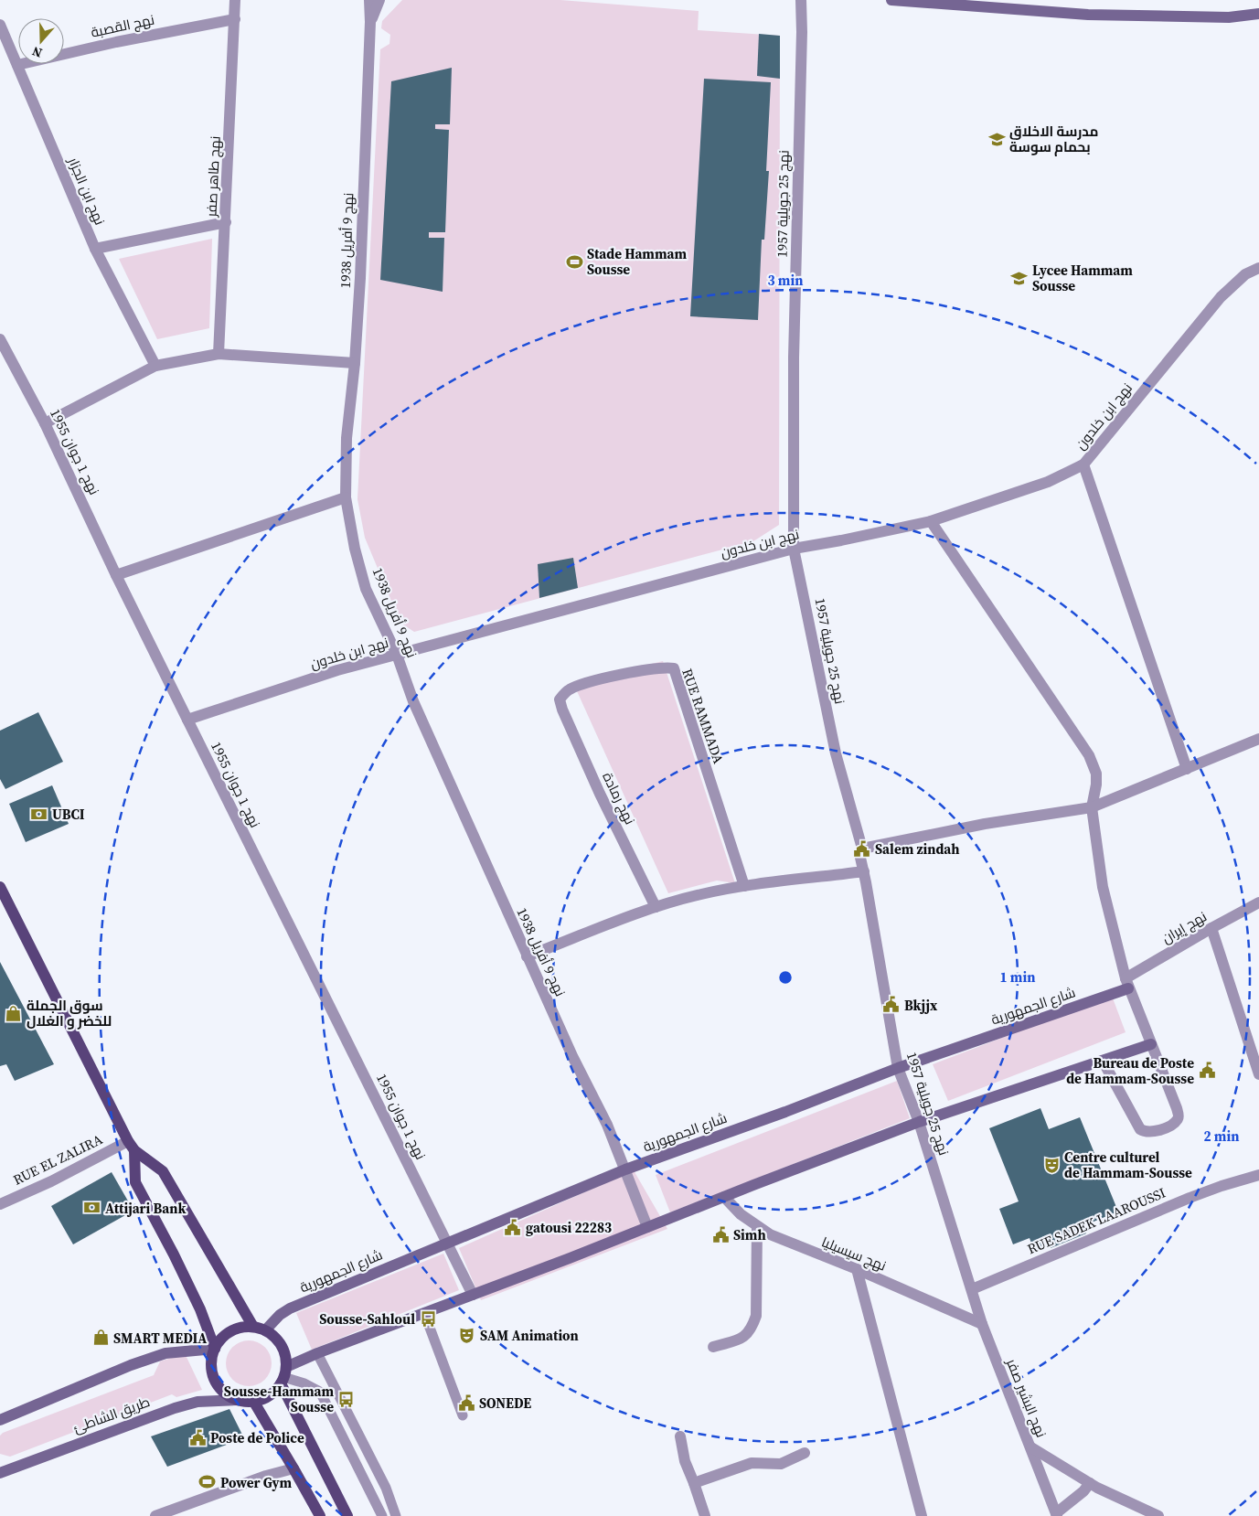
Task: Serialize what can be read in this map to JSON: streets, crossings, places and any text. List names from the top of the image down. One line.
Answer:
{"streets":{"street":["نهج القصبة","نهج طاهر صفر","نهج ابن الجزار","نهج 25 جويلية 1957","نهج 9 أفريل 1938","نهج ابن خلدون","نهج 1 جوان 1955","RUE RAMMADA","نهج رمادة","نهج إيران","شارع الجمهورية","RUE EL ZALIRA","RUE SADEK LAAROUSSI","نهج سيسيليا","نهج البشير صفر","طريق الشاطئ"]},"crossings":[["نهج القصبة","نهج طاهر صفر"],["نهج القصبة","نهج ابن الجزار"],["نهج 25 جويلية 1957","نهج ابن خلدون"],["نهج 25 جويلية 1957","شارع الجمهورية"],["نهج 25 جويلية 1957","RUE SADEK LAAROUSSI"],["نهج 25 جويلية 1957","نهج البشير صفر"],["نهج 9 أفريل 1938","نهج ابن خلدون"],["نهج 9 أفريل 1938","شارع الجمهورية"],["نهج ابن خلدون","نهج 1 جوان 1955"],["نهج 1 جوان 1955","شارع الجمهورية"],["RUE RAMMADA","نهج رمادة"],["نهج إيران","شارع الجمهورية"],["شارع الجمهورية","طريق الشاطئ"],["RUE SADEK LAAROUSSI","نهج البشير صفر"],["نهج سيسيليا","نهج البشير صفر"]],"places":{"school or university":["مدرسة الاخلاق بحمام سوسة","Lycee Hammam Sousse"],"sports":["Stade Hammam Sousse","Power Gym"],"bank":["UBCI","Attijari Bank"],"public building":["Salem zindah","Bkjjx","Bureau de Poste de Hammam-Sousse","gatousi 22283","Simh","SONEDE","Poste de Police"],"shop":["سوق الجملة للخضر و الغلال","SMART MEDIA"],"theatre":["Centre culturel de Hammam-Sousse","SAM Animation"],"bus stop":["Sousse-Sahloul","Sousse-Hammam Sousse"]},"north":"bottom","rings":["3 min","1 min","2 min"]}
